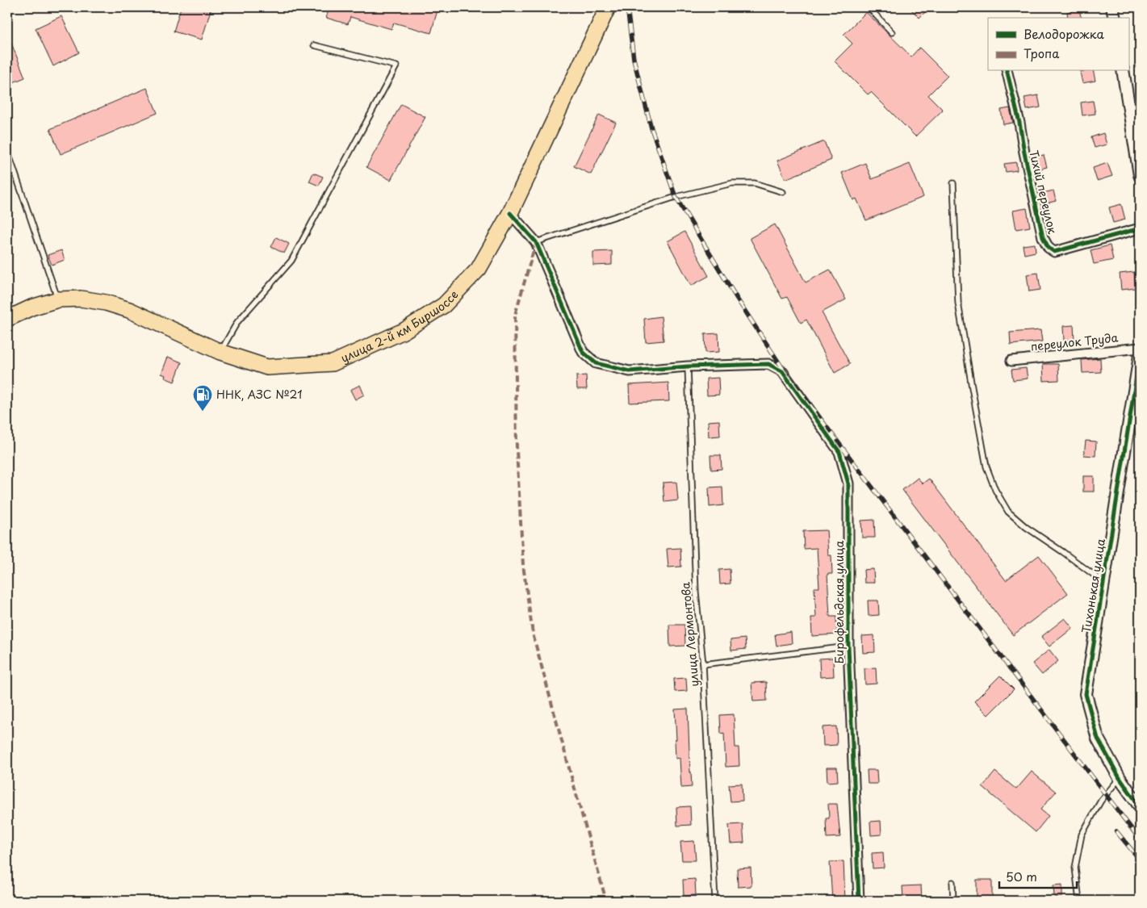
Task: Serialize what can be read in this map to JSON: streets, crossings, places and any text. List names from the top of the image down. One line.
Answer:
{"streets":{"main road":["улица 2-й км Биршоссе"],"street":["Тихий переулок","переулок Труда","Тихонькая улица","Бирофельдская улица"],"lane":["улица Лермонтова"]},"crossings":[["Бирофельдская улица","улица Лермонтова"]],"places":{"fuel station":["ННК, АЗС №21"]},"legend":["Велодорожка","Тропа"],"scale_bar":"50 m"}
